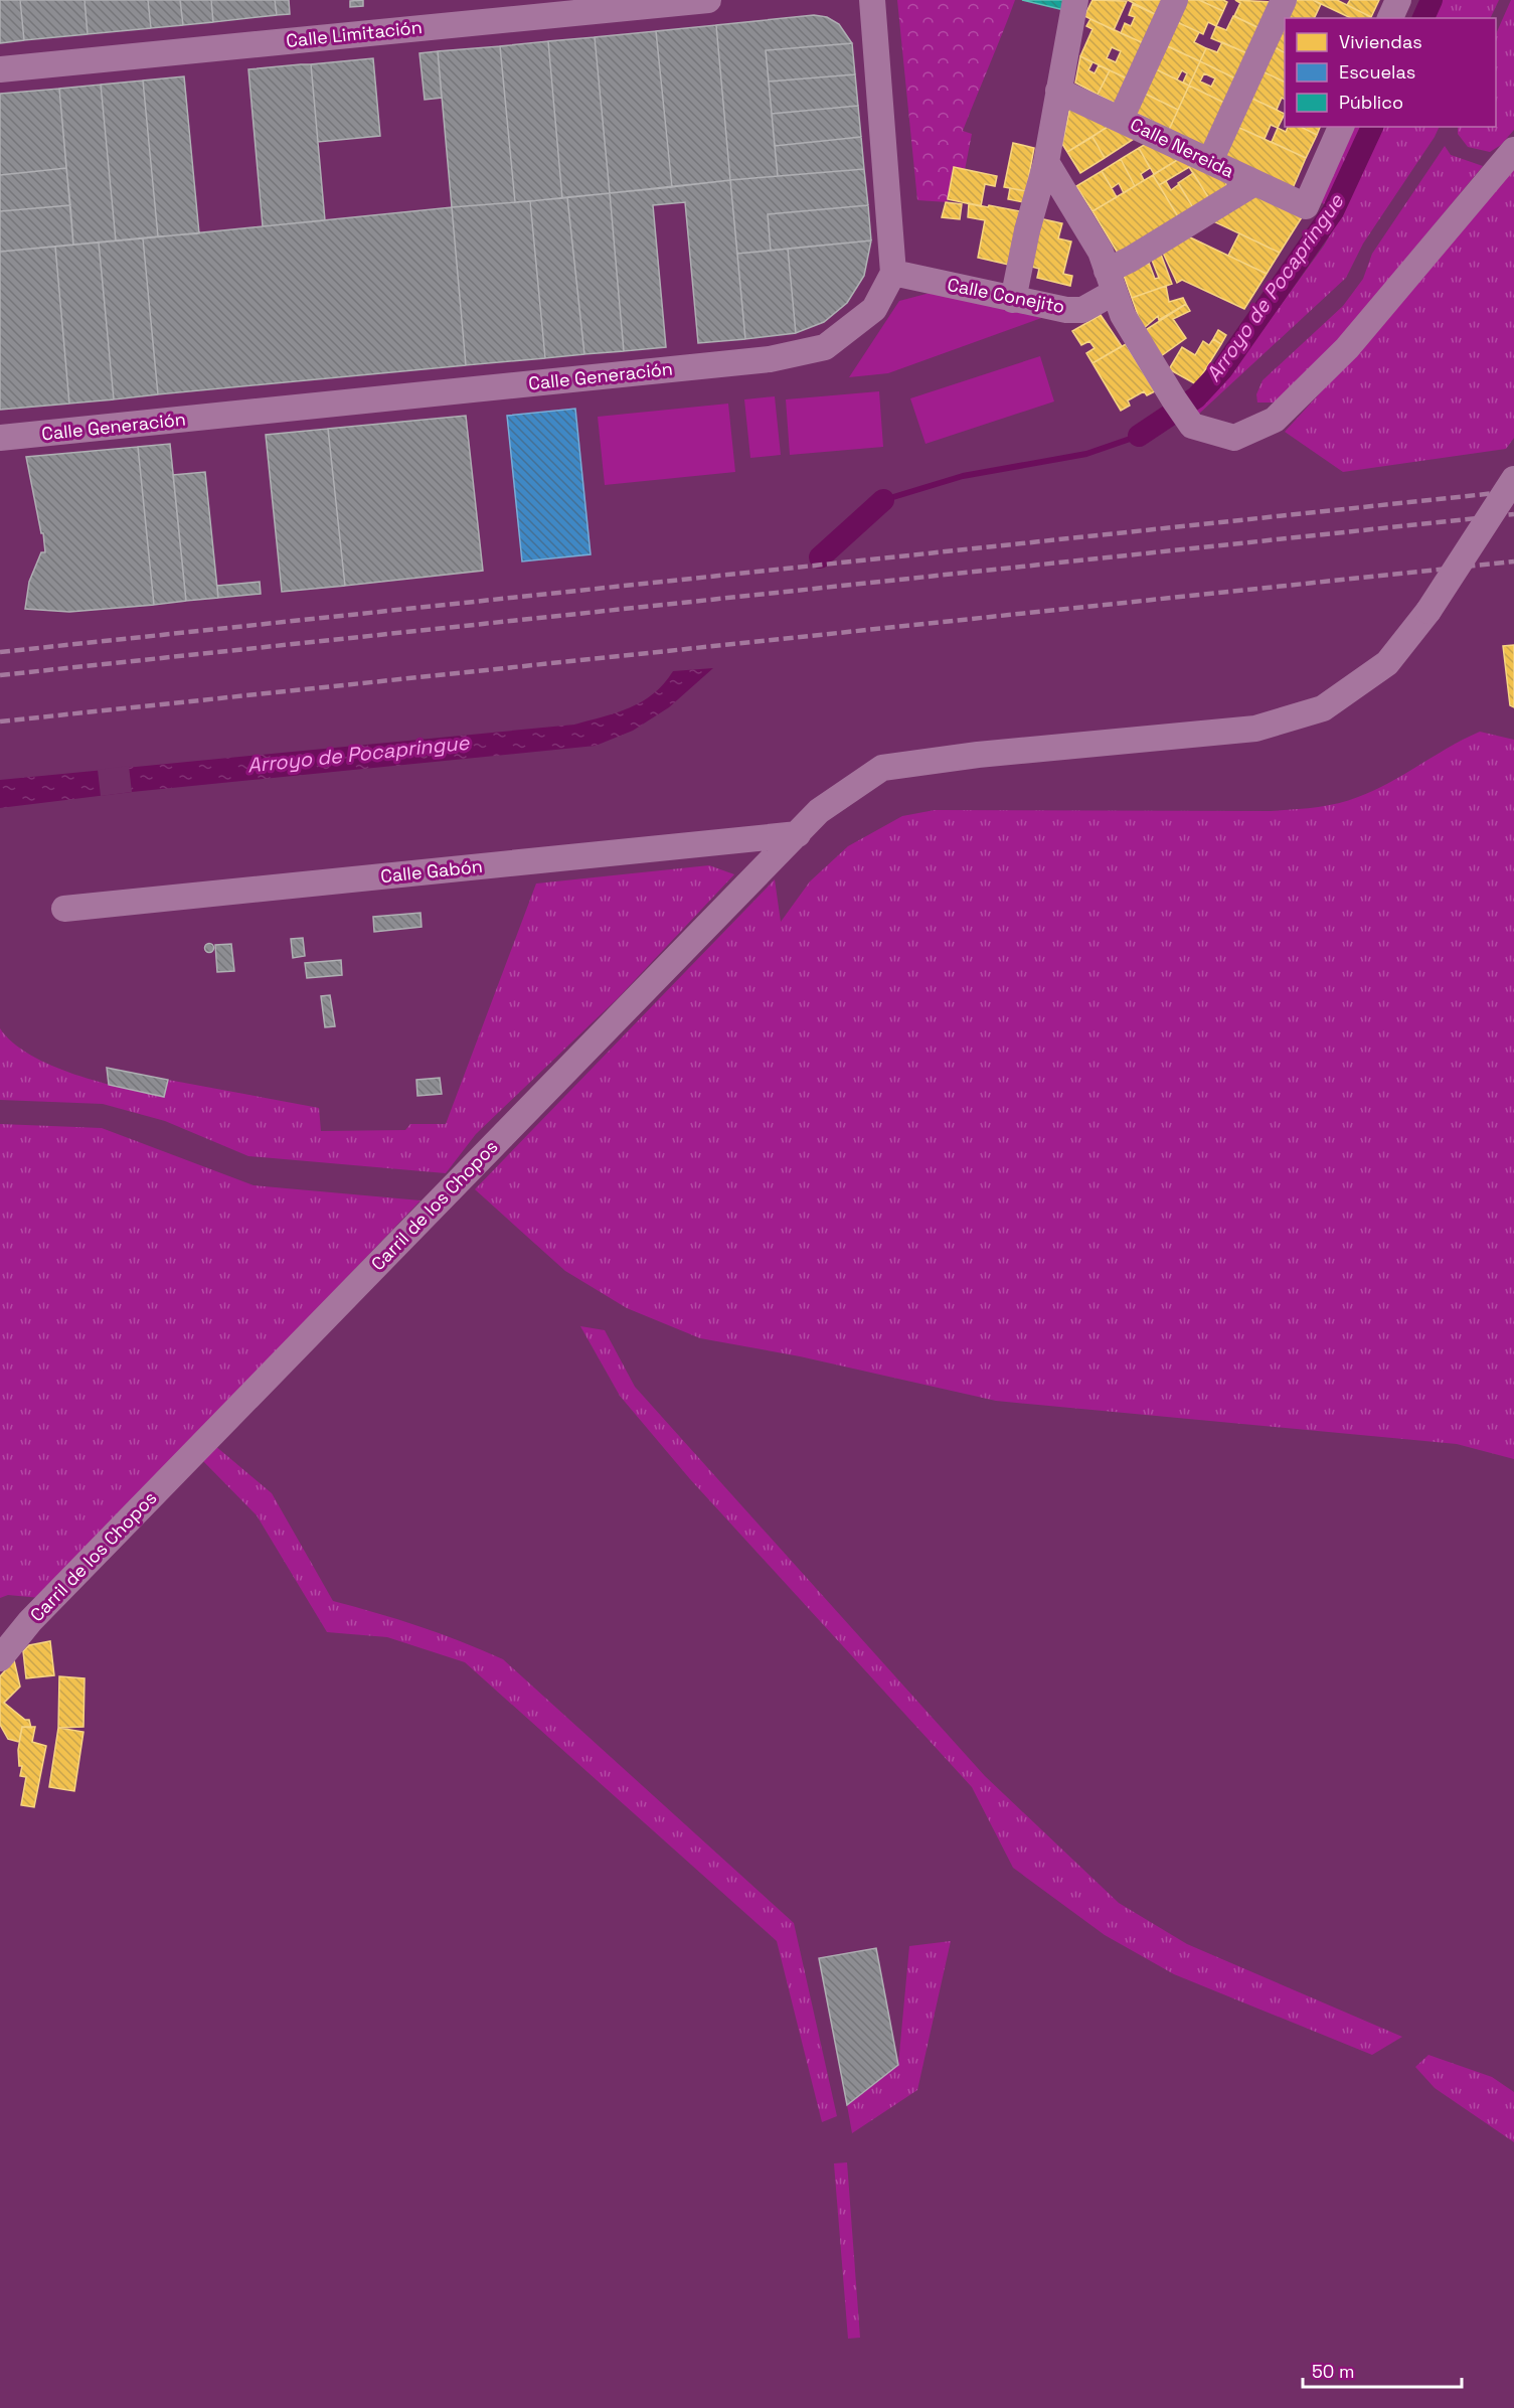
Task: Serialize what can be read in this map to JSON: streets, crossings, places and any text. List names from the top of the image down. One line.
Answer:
{"streets":{"street":["Calle Limitación","Calle Nereida","Calle Conejito","Calle Generación","Calle Gabón","Carril de los Chopos"]},"crossings":[["Calle Nereida","Calle Conejito"],["Calle Conejito","Calle Generación"],["Calle Gabón","Carril de los Chopos"]],"water":["Arroyo de Pocapringue"],"legend":["Viviendas","Escuelas","Público"],"scale_bar":"50 m"}
